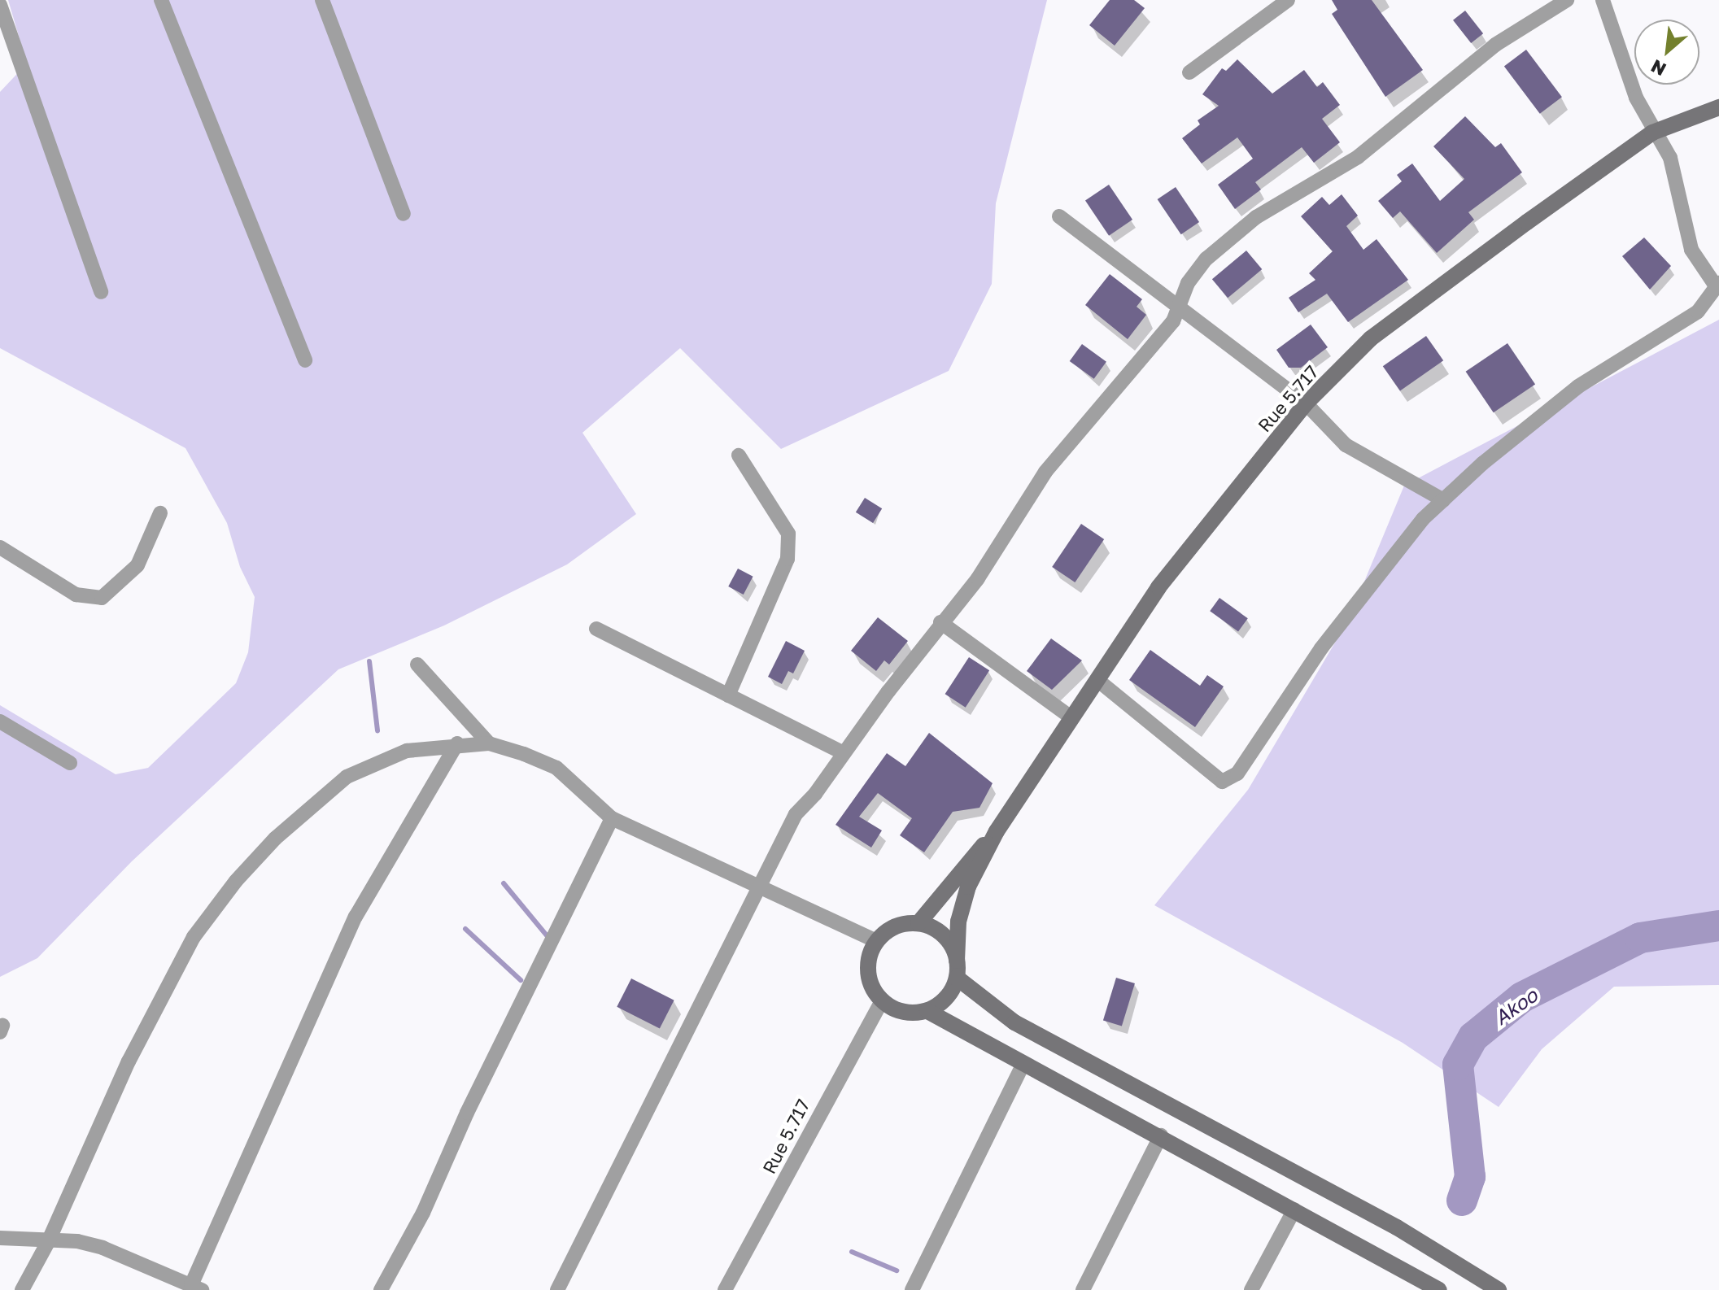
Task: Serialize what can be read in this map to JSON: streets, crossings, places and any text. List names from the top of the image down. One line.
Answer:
{"streets":{"street":["Rue 5.717"]},"water":["Akoo"],"north":"bottom left"}
